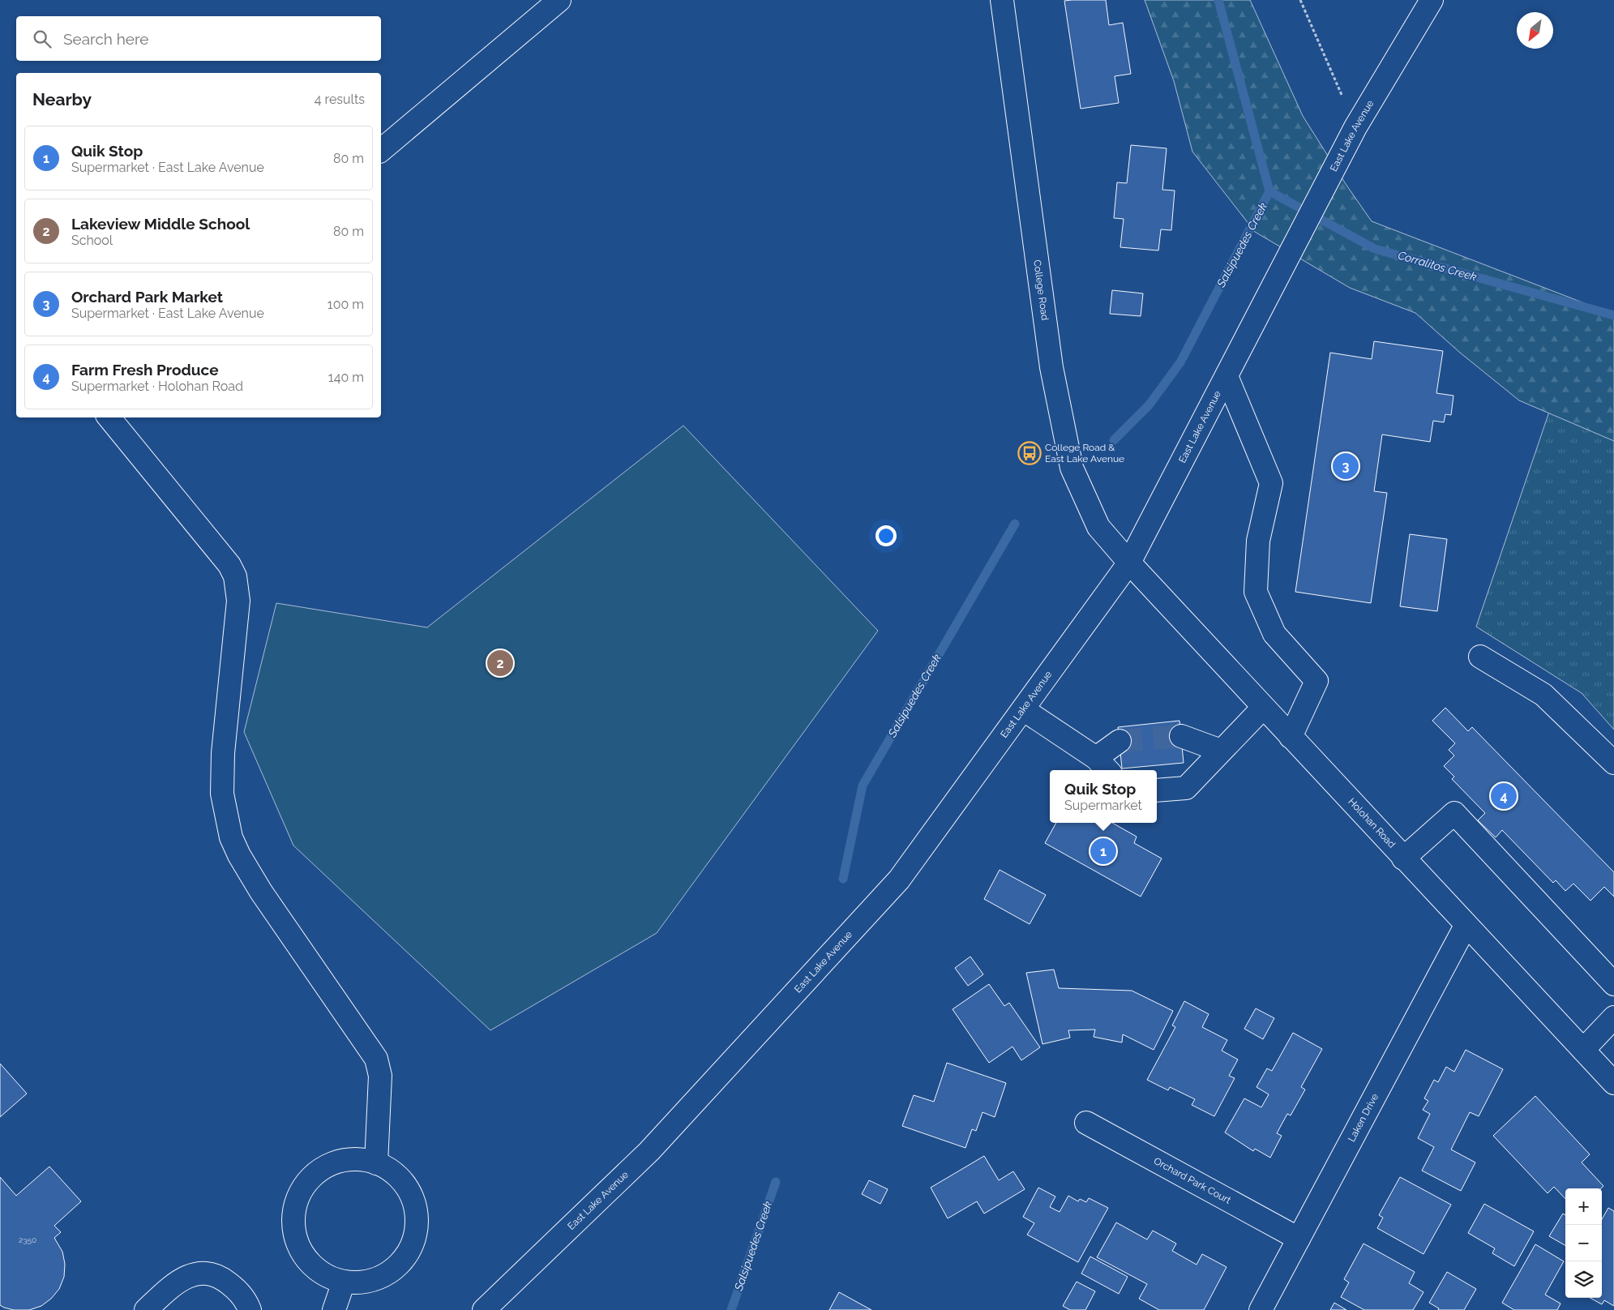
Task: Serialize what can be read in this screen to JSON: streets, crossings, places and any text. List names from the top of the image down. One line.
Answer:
{"streets":{"main road":["East Lake Avenue","College Road","Holohan Road","Laken Drive","Orchard Park Court"]},"crossings":[["East Lake Avenue","College Road"],["East Lake Avenue","Holohan Road"],["College Road","Holohan Road"],["Holohan Road","Laken Drive"],["Laken Drive","Orchard Park Court"]],"water":["Salsipuedes Creek","Corralitos Creek"],"places":{"bus stop":["College Road & East Lake Avenue"]},"house_numbers":["2350"],"north":"bottom left","page":{"search":"Search here","heading":["Nearby","4 results"],"list":[{"mark":"1","name":"Quik Stop","note":"Supermarket · East Lake Avenue","value":"80 m"},{"mark":"2","name":"Lakeview Middle School","note":"School","value":"80 m"},{"mark":"3","name":"Orchard Park Market","note":"Supermarket · East Lake Avenue","value":"100 m"},{"mark":"4","name":"Farm Fresh Produce","note":"Supermarket · Holohan Road","value":"140 m"}],"pins":["3","2","4","1"],"popup":["Quik Stop","Supermarket"],"map_buttons":["+","−"]}}
